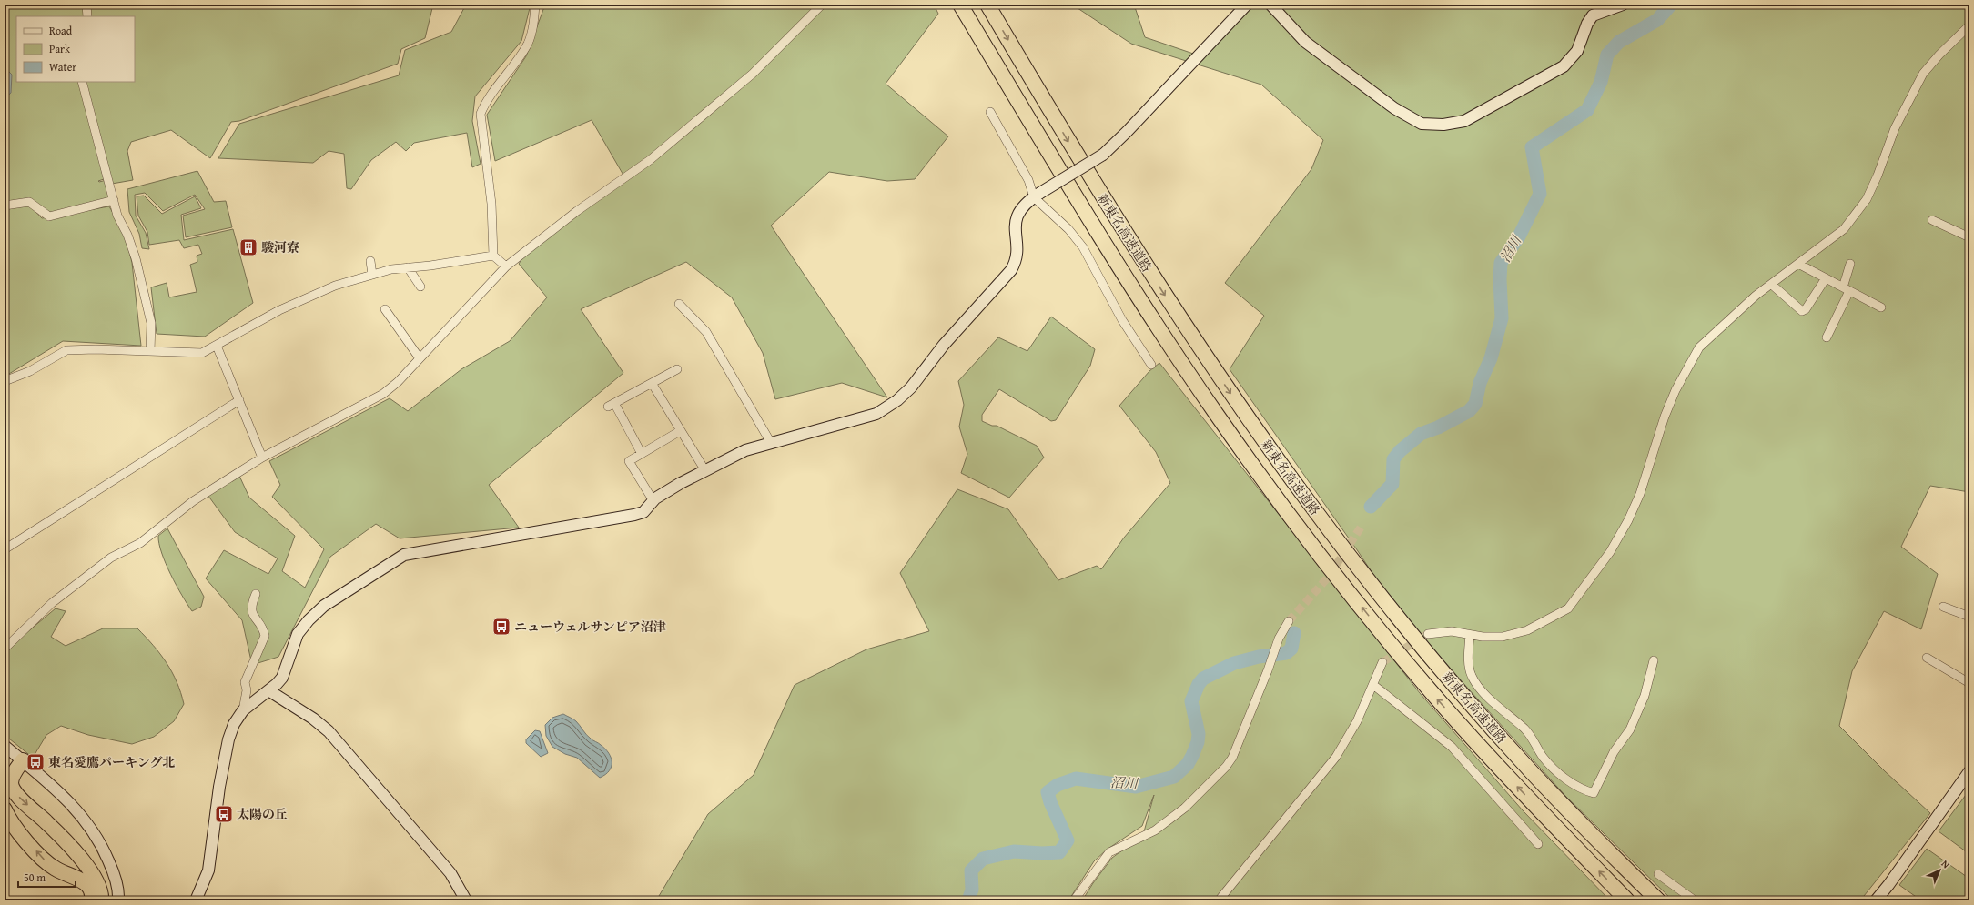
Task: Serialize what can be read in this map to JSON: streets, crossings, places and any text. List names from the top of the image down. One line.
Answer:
{"streets":{"highway":["新東名高速道路"]},"water":["沼川"],"places":{"building":["駿河寮"],"bus stop":["ニューウェルサンピア沼津","東名愛鷹パーキング北","太陽の丘"]},"legend":["Road","Park","Water"],"scale_bar":"50 m","north":"top right"}
